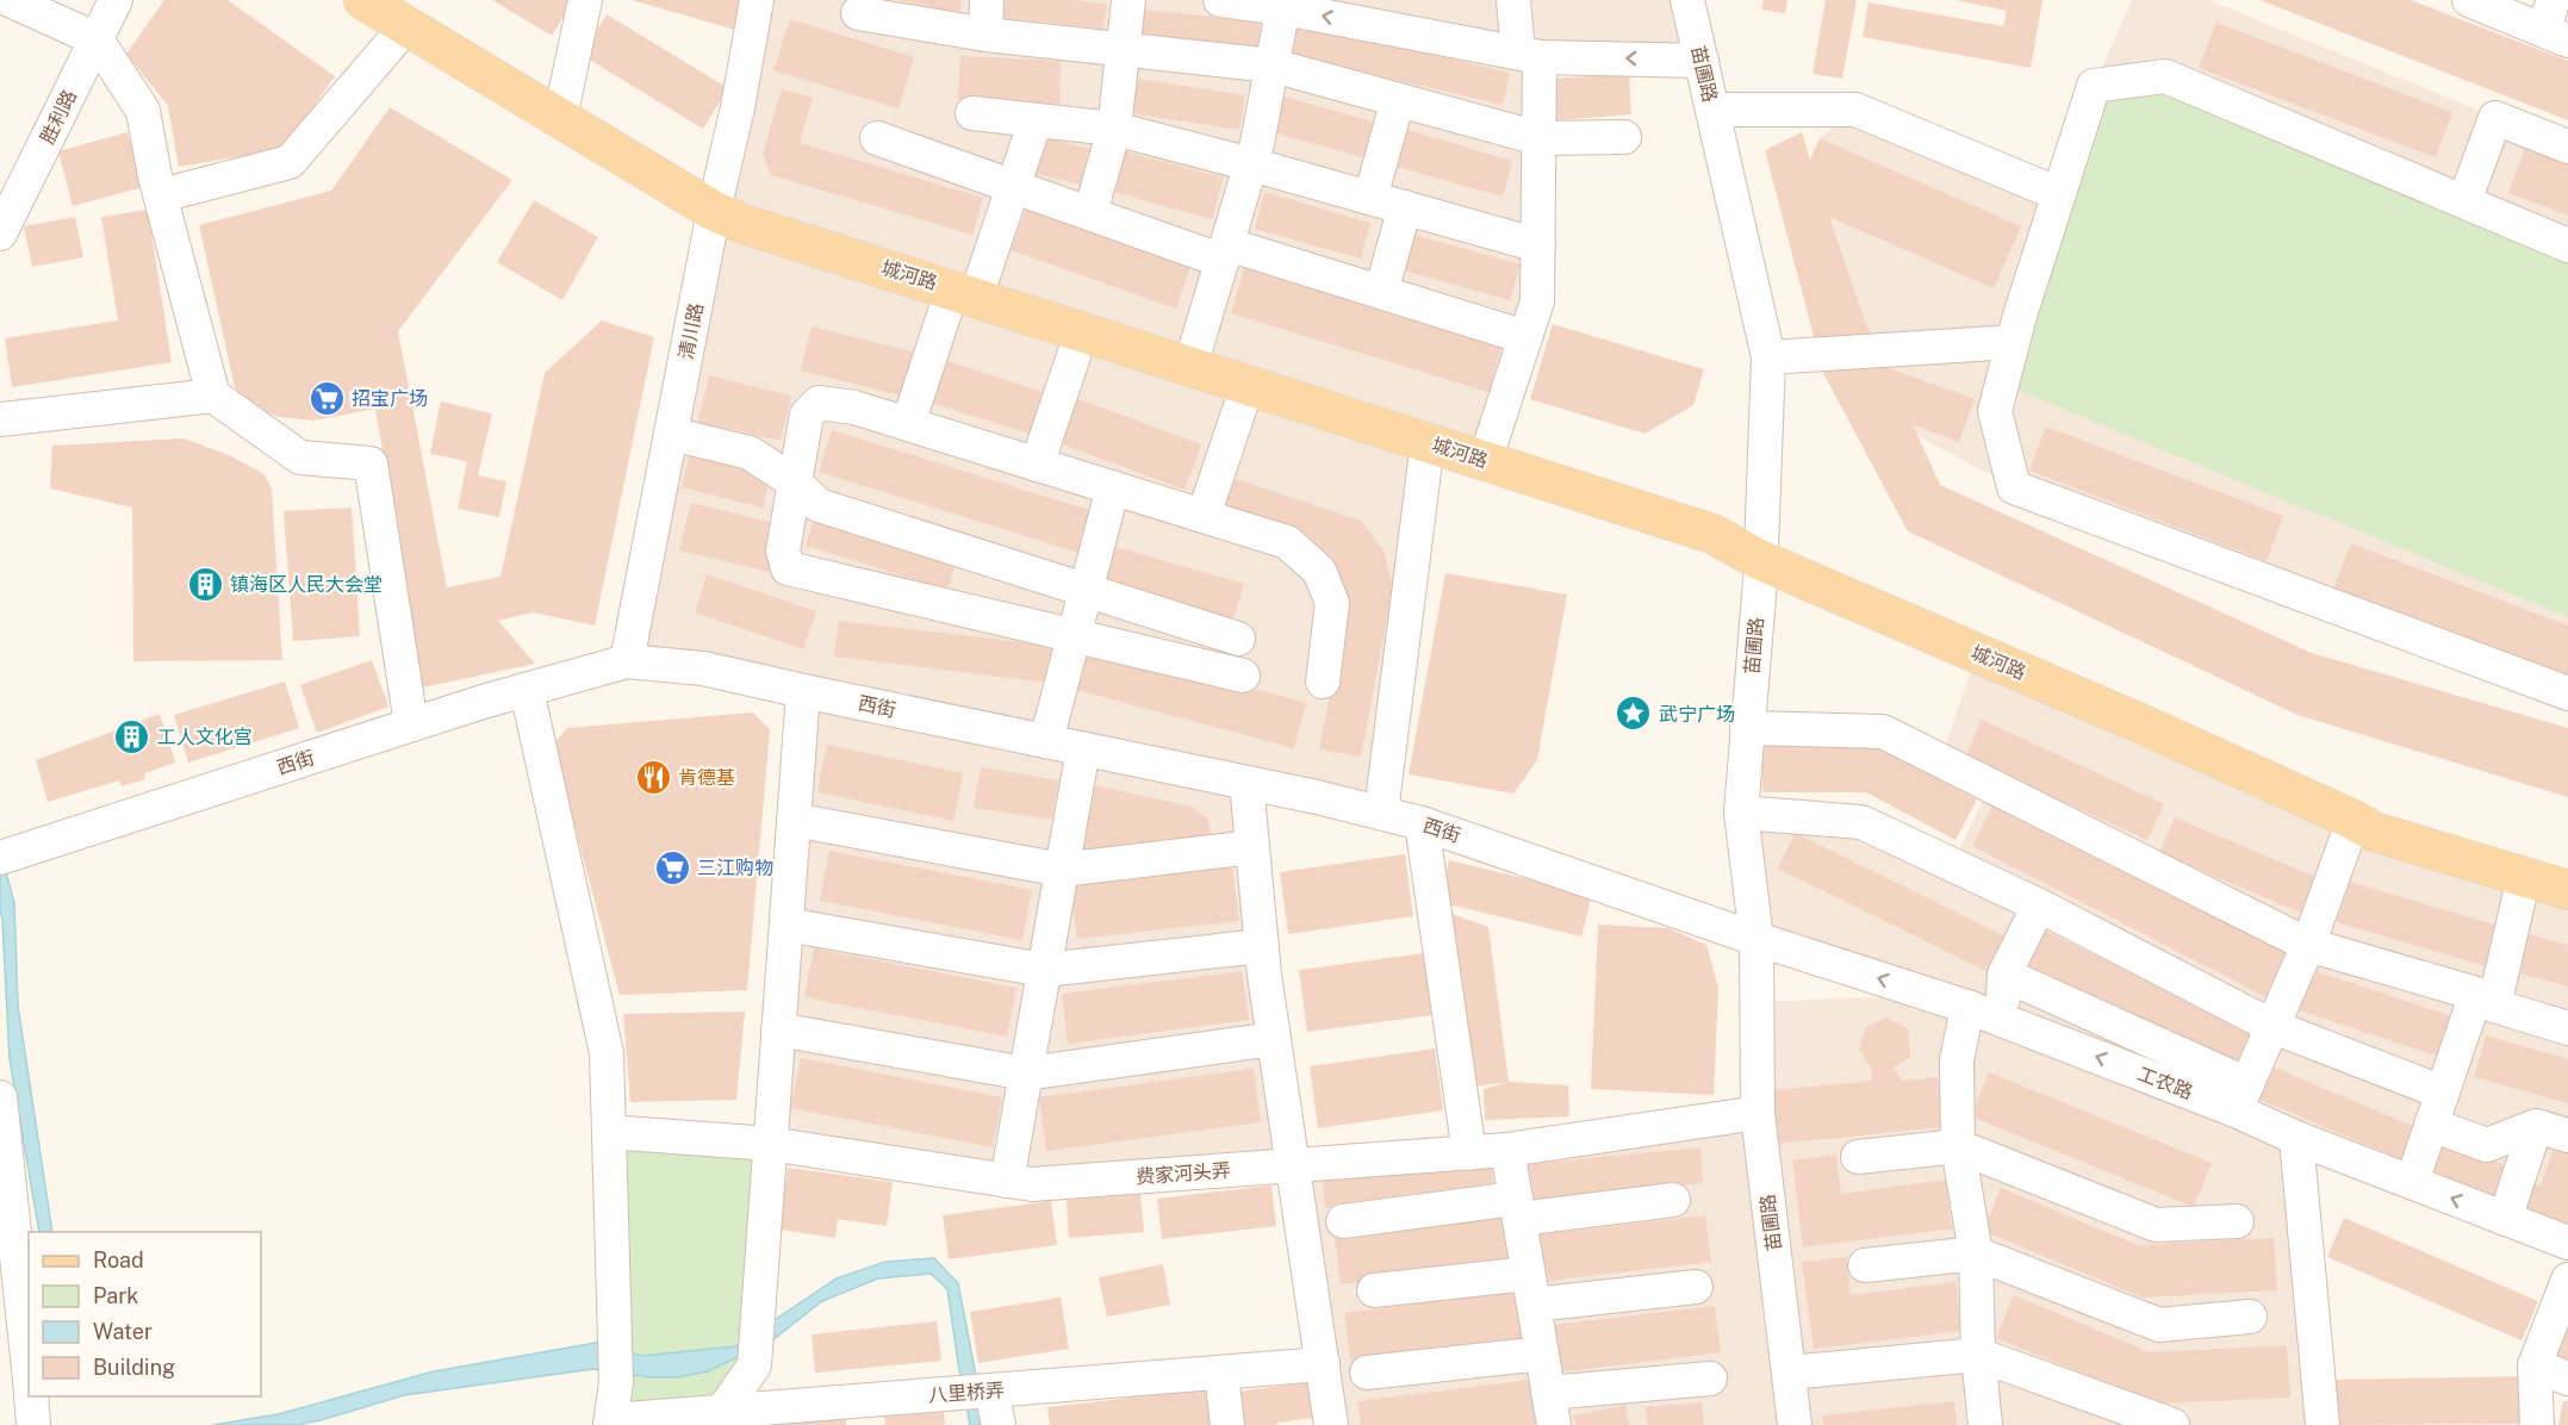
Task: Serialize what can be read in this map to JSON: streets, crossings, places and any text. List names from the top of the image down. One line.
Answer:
{"streets":{"main road":["城河路"],"street":["苗圃路","胜利路","清川路","西街","工农路","费家河头弄","八里桥弄"]},"crossings":[["苗圃路","城河路"],["苗圃路","西街"],["苗圃路","工农路"],["苗圃路","费家河头弄"],["城河路","清川路"],["清川路","西街"],["西街","工农路"]],"places":{"supermarket":["招宝广场","三江购物"],"building":["镇海区人民大会堂","工人文化宫"],"place":["武宁广场"],"restaurant":["肯德基"]},"legend":["Road","Park","Water","Building"]}
